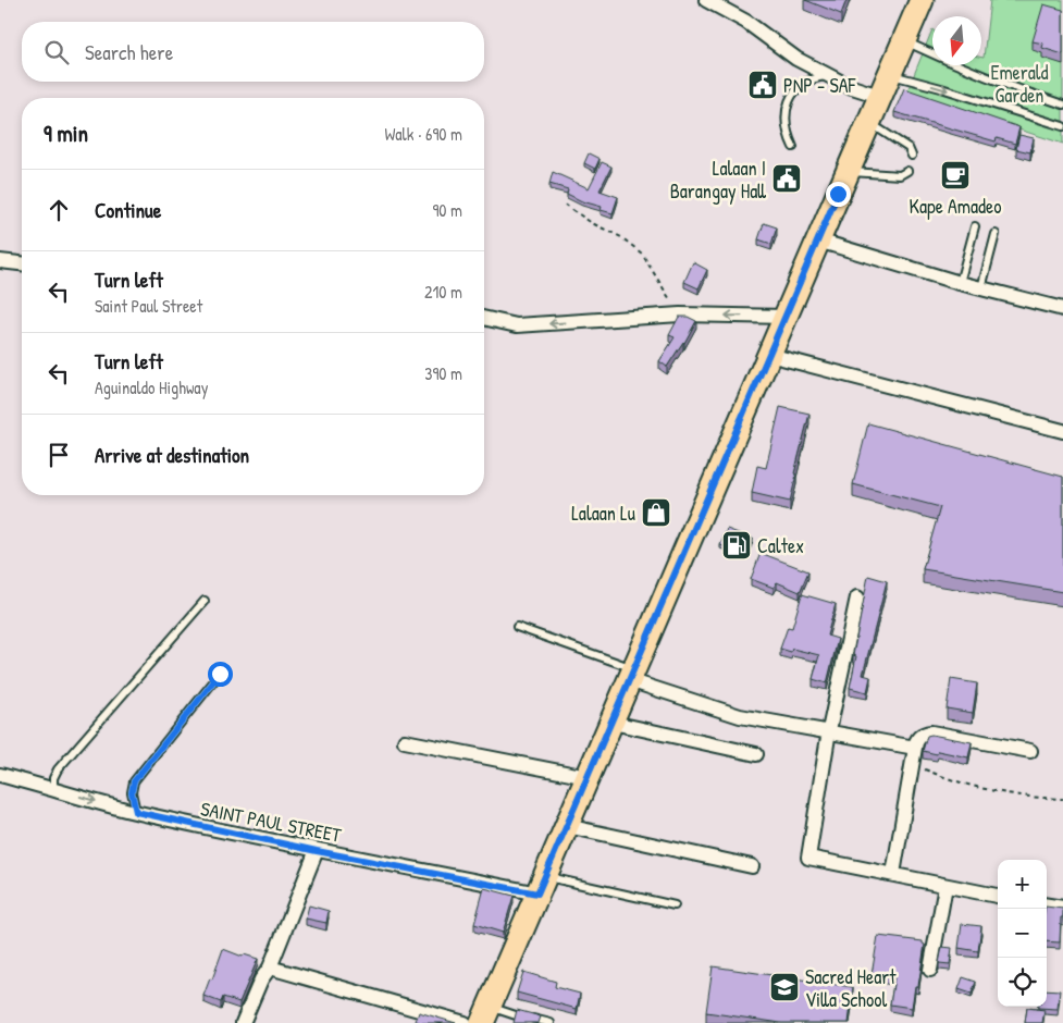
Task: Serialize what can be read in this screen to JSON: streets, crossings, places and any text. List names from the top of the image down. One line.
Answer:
{"streets":{"street":["SAINT PAUL STREET"]},"parks":["Emerald Garden"],"places":{"public building":["PNP - SAF","Lalaan I Barangay Hall"],"cafe":["Kape Amadeo"],"shop":["Lalaan Lu"],"fuel station":["Caltex"],"school or university":["Sacred Heart Villa School"]},"north":"bottom","page":{"search":"Search here","heading":["9 min","Walk · 690 m"],"list":[["Continue","90 m"],["Turn left","Saint Paul Street","210 m"],["Turn left","Aguinaldo Highway","390 m"],"Arrive at destination"],"map_buttons":["+","−"]}}
